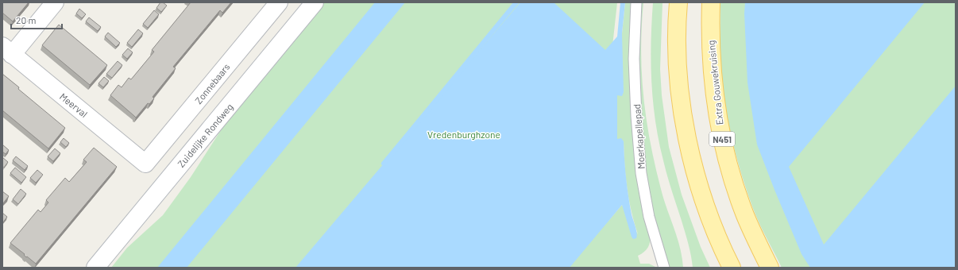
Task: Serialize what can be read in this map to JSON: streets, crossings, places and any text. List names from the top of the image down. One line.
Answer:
{"streets":{"main road":["Extra Gouwekruising","N451"],"street":["Zonnebaars","Meerval","Zuidelijke Rondweg"],"lane":["Moerkapellepad"]},"crossings":[["Zonnebaars","Meerval"]],"parks":["Vredenburghzone"],"scale_bar":"20 m"}
